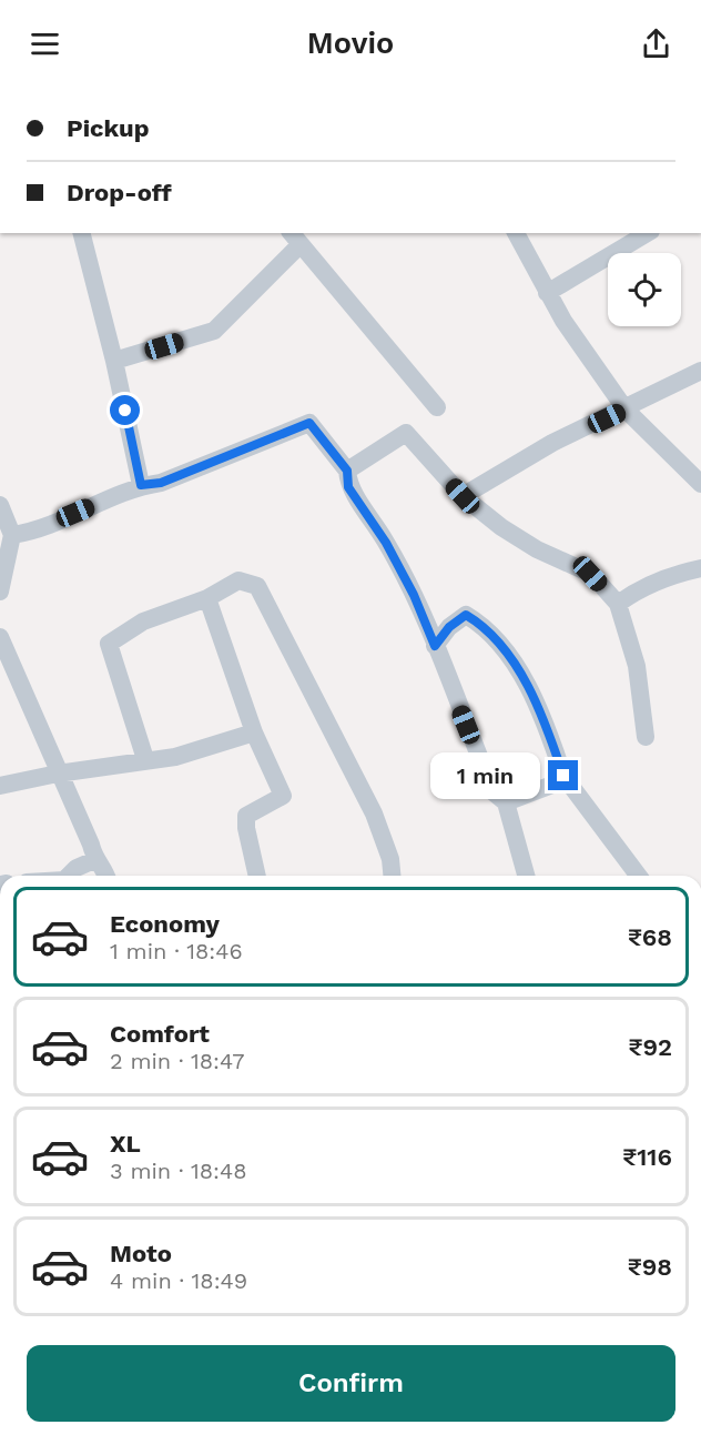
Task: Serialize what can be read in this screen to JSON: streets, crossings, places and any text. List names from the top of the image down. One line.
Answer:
{"page":{"header":"Movio","banner":["Pickup","Drop-off"],"bubble":"1 min","list":[{"name":"Economy","note":"1 min · 18:46","value":"₹68"},{"name":"Comfort","note":"2 min · 18:47","value":"₹92"},{"name":"XL","note":"3 min · 18:48","value":"₹116"},{"name":"Moto","note":"4 min · 18:49","value":"₹98"}],"buttons":"Confirm"}}
